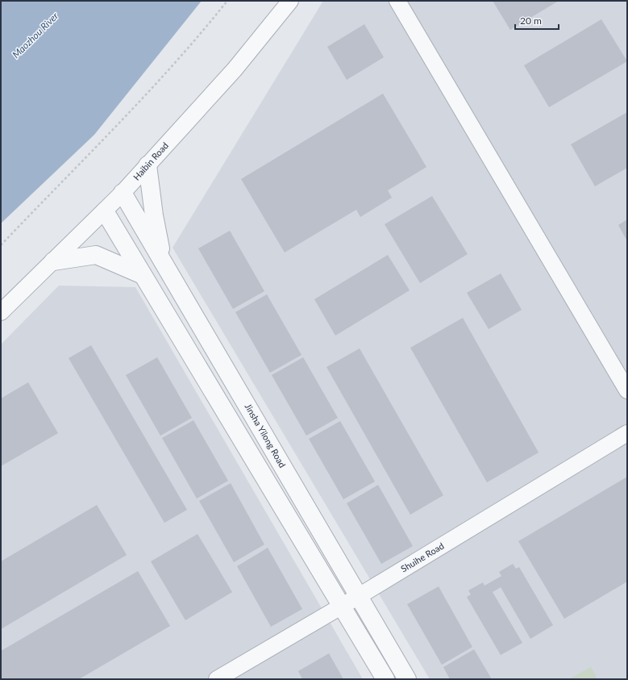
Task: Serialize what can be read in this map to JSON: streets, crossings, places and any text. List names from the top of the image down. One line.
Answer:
{"streets":{"street":["Haibin Road","Jinsha Yilong Road","Shuihe Road"]},"crossings":[["Haibin Road","Jinsha Yilong Road"],["Jinsha Yilong Road","Shuihe Road"]],"water":["Maozhou River"],"scale_bar":"20 m"}
